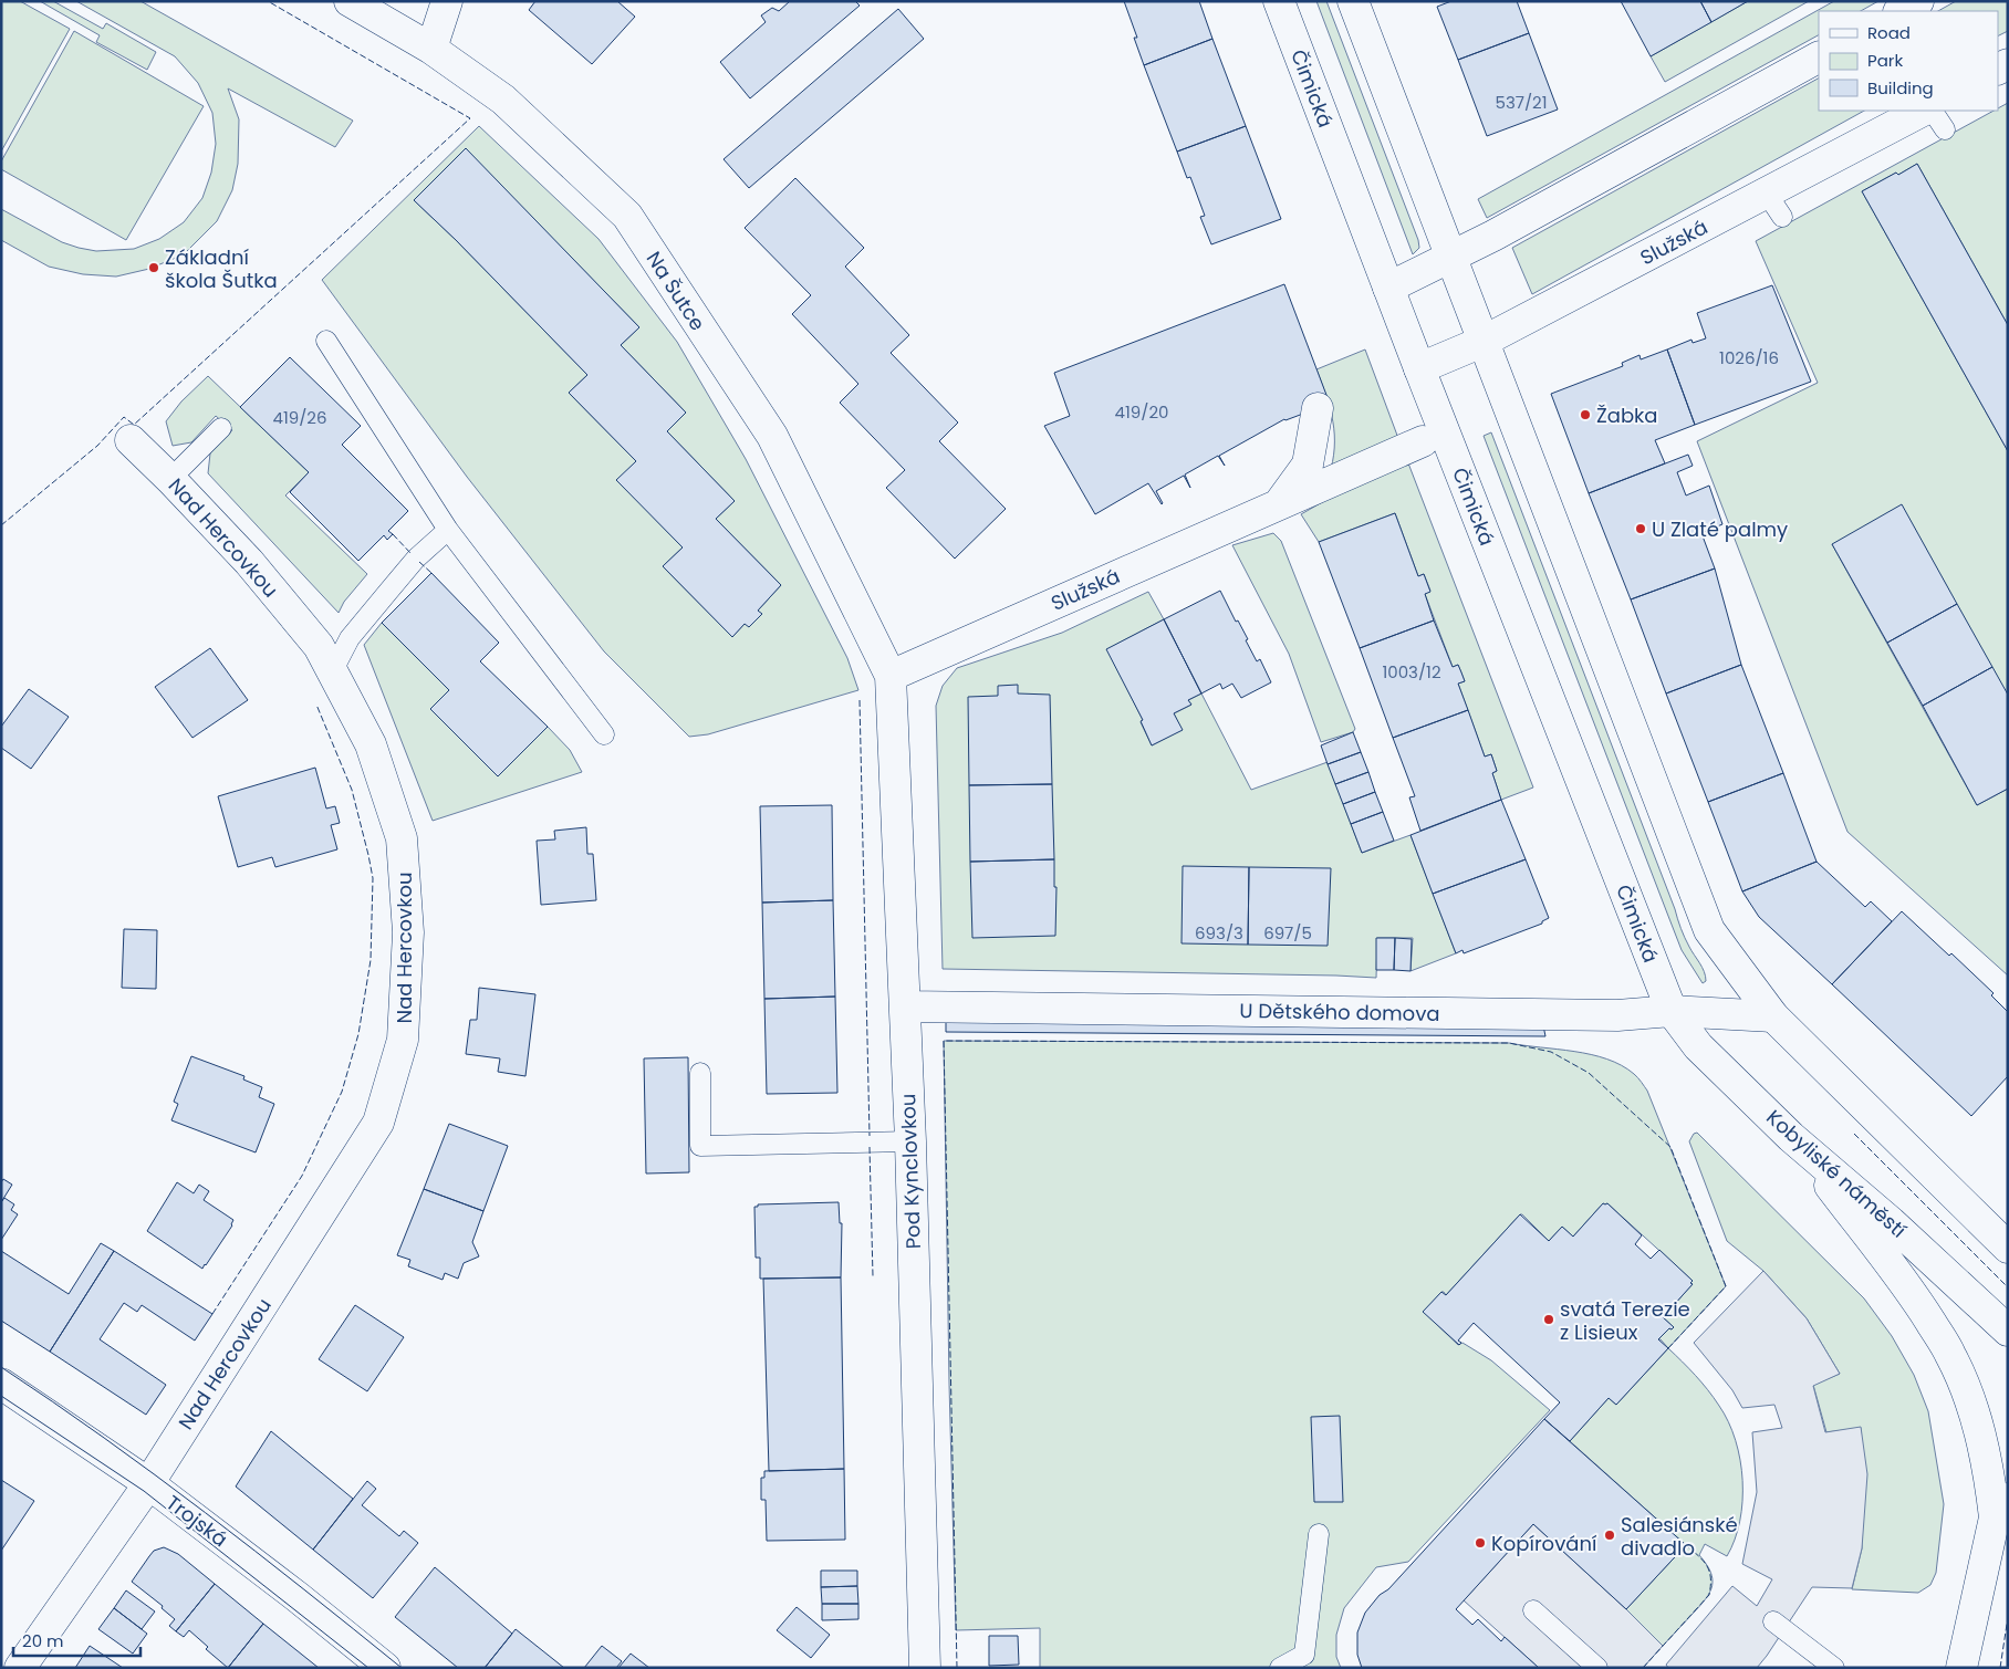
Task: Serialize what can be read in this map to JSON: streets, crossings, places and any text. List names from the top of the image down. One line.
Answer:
{"streets":{"street":["Čimická","Služská","Na Šutce","Nad Hercovkou","U Dětského domova","Pod Kynclovkou","Kobyliské náměstí","Trojská"]},"crossings":[["Čimická","Služská"],["Čimická","U Dětského domova"],["Čimická","Kobyliské náměstí"],["Služská","Na Šutce"],["Služská","Pod Kynclovkou"],["Na Šutce","Pod Kynclovkou"],["Nad Hercovkou","Trojská"],["U Dětského domova","Pod Kynclovkou"],["U Dětského domova","Kobyliské náměstí"]],"places":["Základní škola Šutka","Žabka","U Zlaté palmy","svatá Terezie z Lisieux","Salesiánské divadlo","Kopírování"],"house_numbers":["537/21","1026/16","419/20","419/26","1003/12","693/3","697/5"],"legend":["Road","Park","Building"],"scale_bar":"20 m"}
